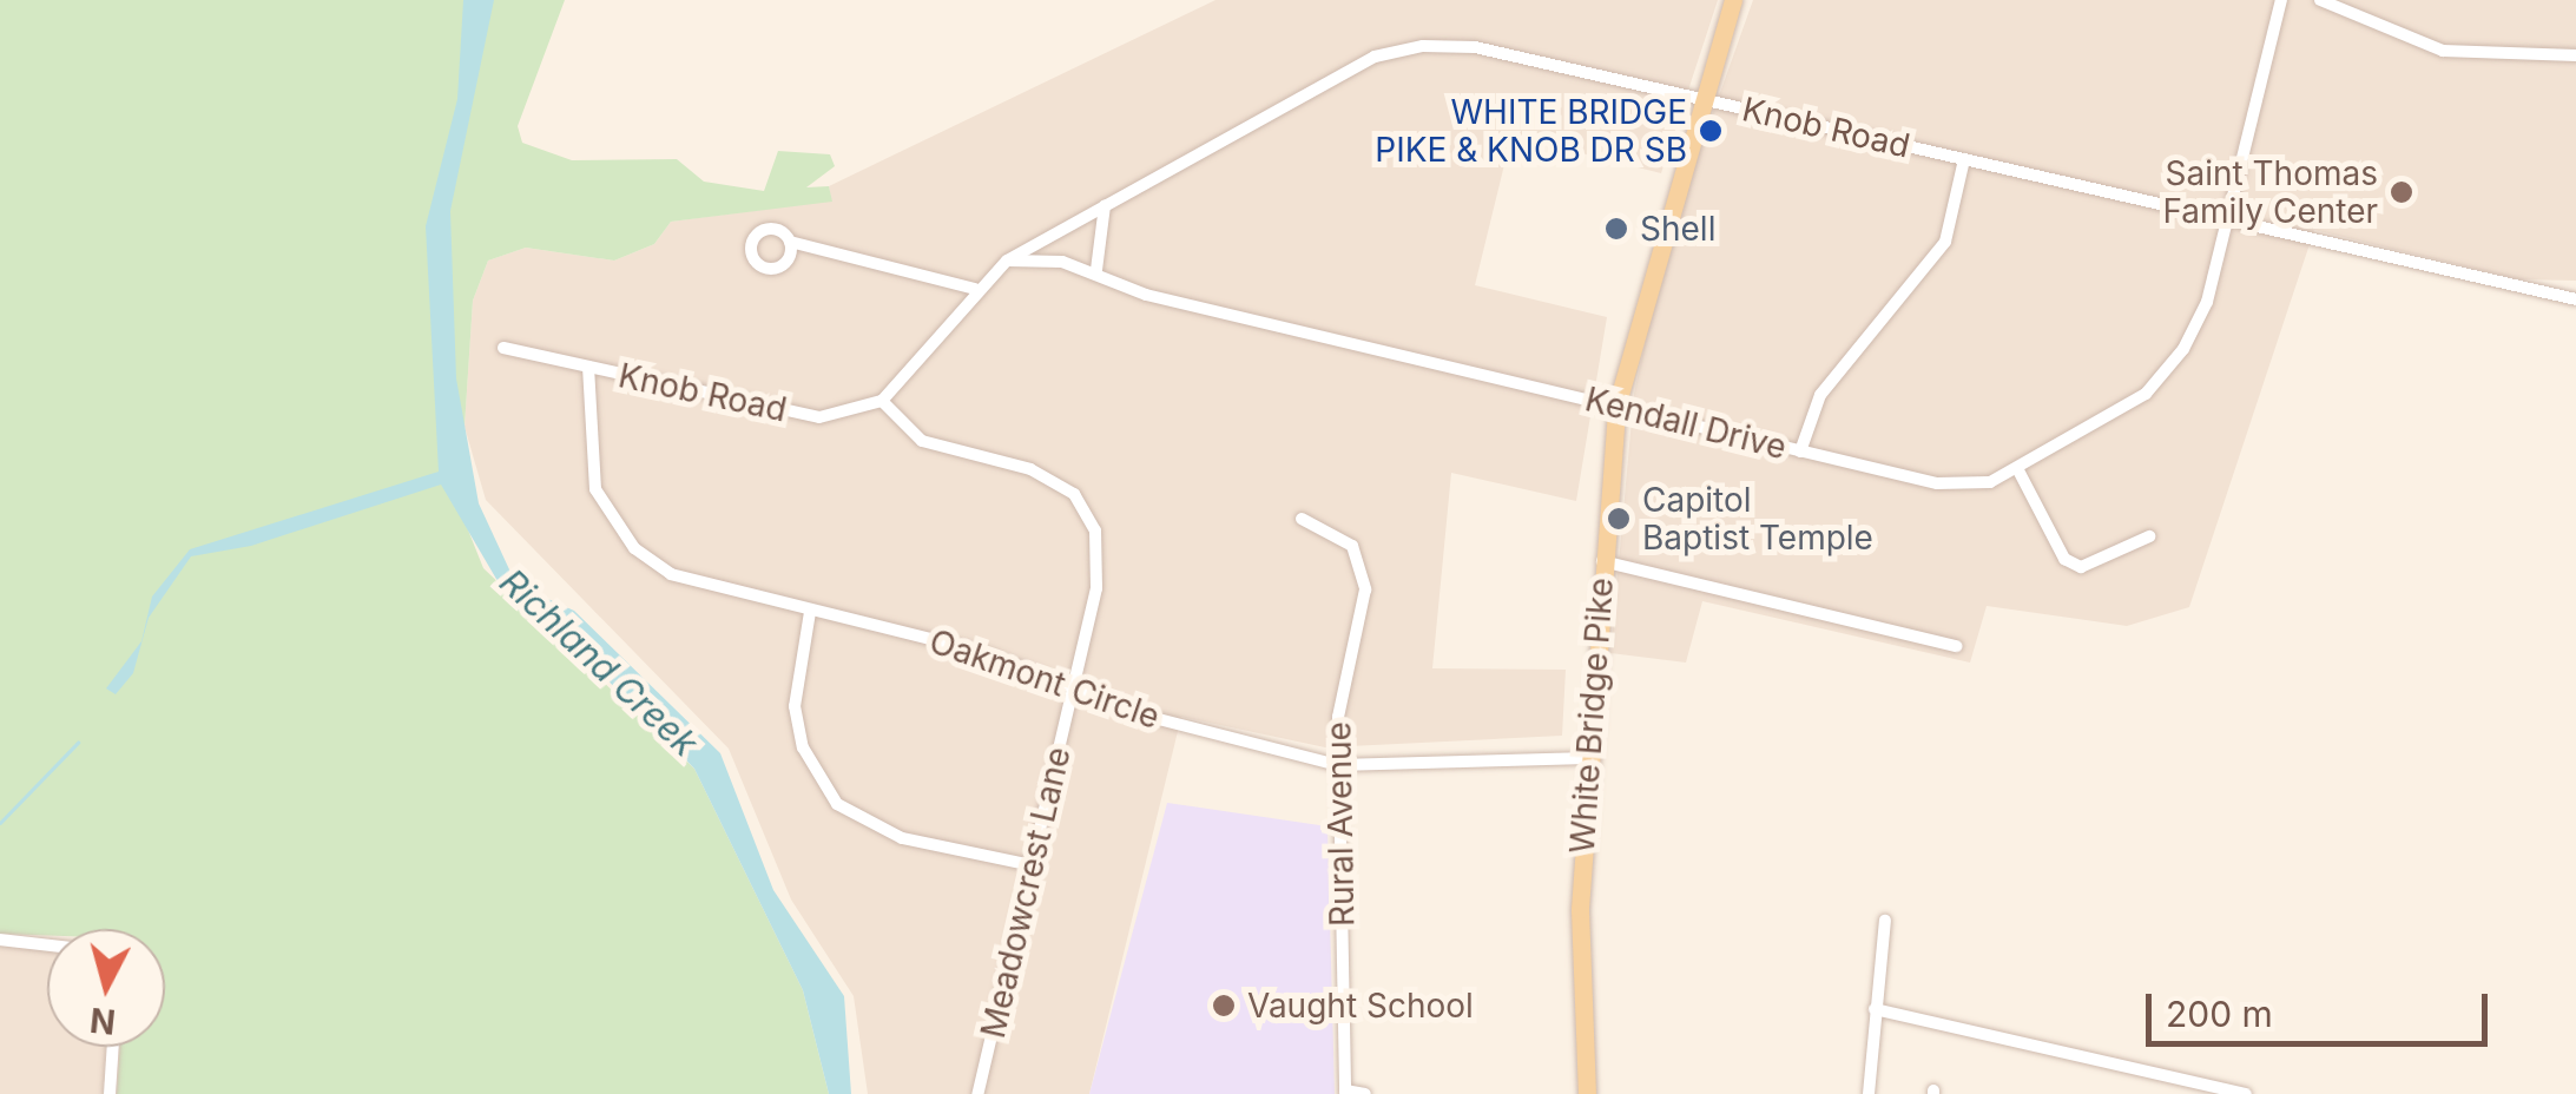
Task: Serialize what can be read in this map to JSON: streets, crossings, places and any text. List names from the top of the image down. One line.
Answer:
{"streets":{"main road":["White Bridge Pike"],"street":["Knob Road","Kendall Drive","Oakmont Circle","Rural Avenue","Meadowcrest Lane"]},"crossings":[["Knob Road","Kendall Drive"],["Knob Road","Oakmont Circle"],["Knob Road","White Bridge Pike"],["Knob Road","Meadowcrest Lane"],["Kendall Drive","White Bridge Pike"],["Oakmont Circle","White Bridge Pike"],["Oakmont Circle","Rural Avenue"],["Oakmont Circle","Meadowcrest Lane"]],"water":["Richland Creek"],"places":["WHITE BRIDGE PIKE & KNOB DR SB","Saint Thomas Family Center","Shell","Capitol Baptist Temple","Vaught School"],"scale_bar":"200 m","north":"bottom"}
